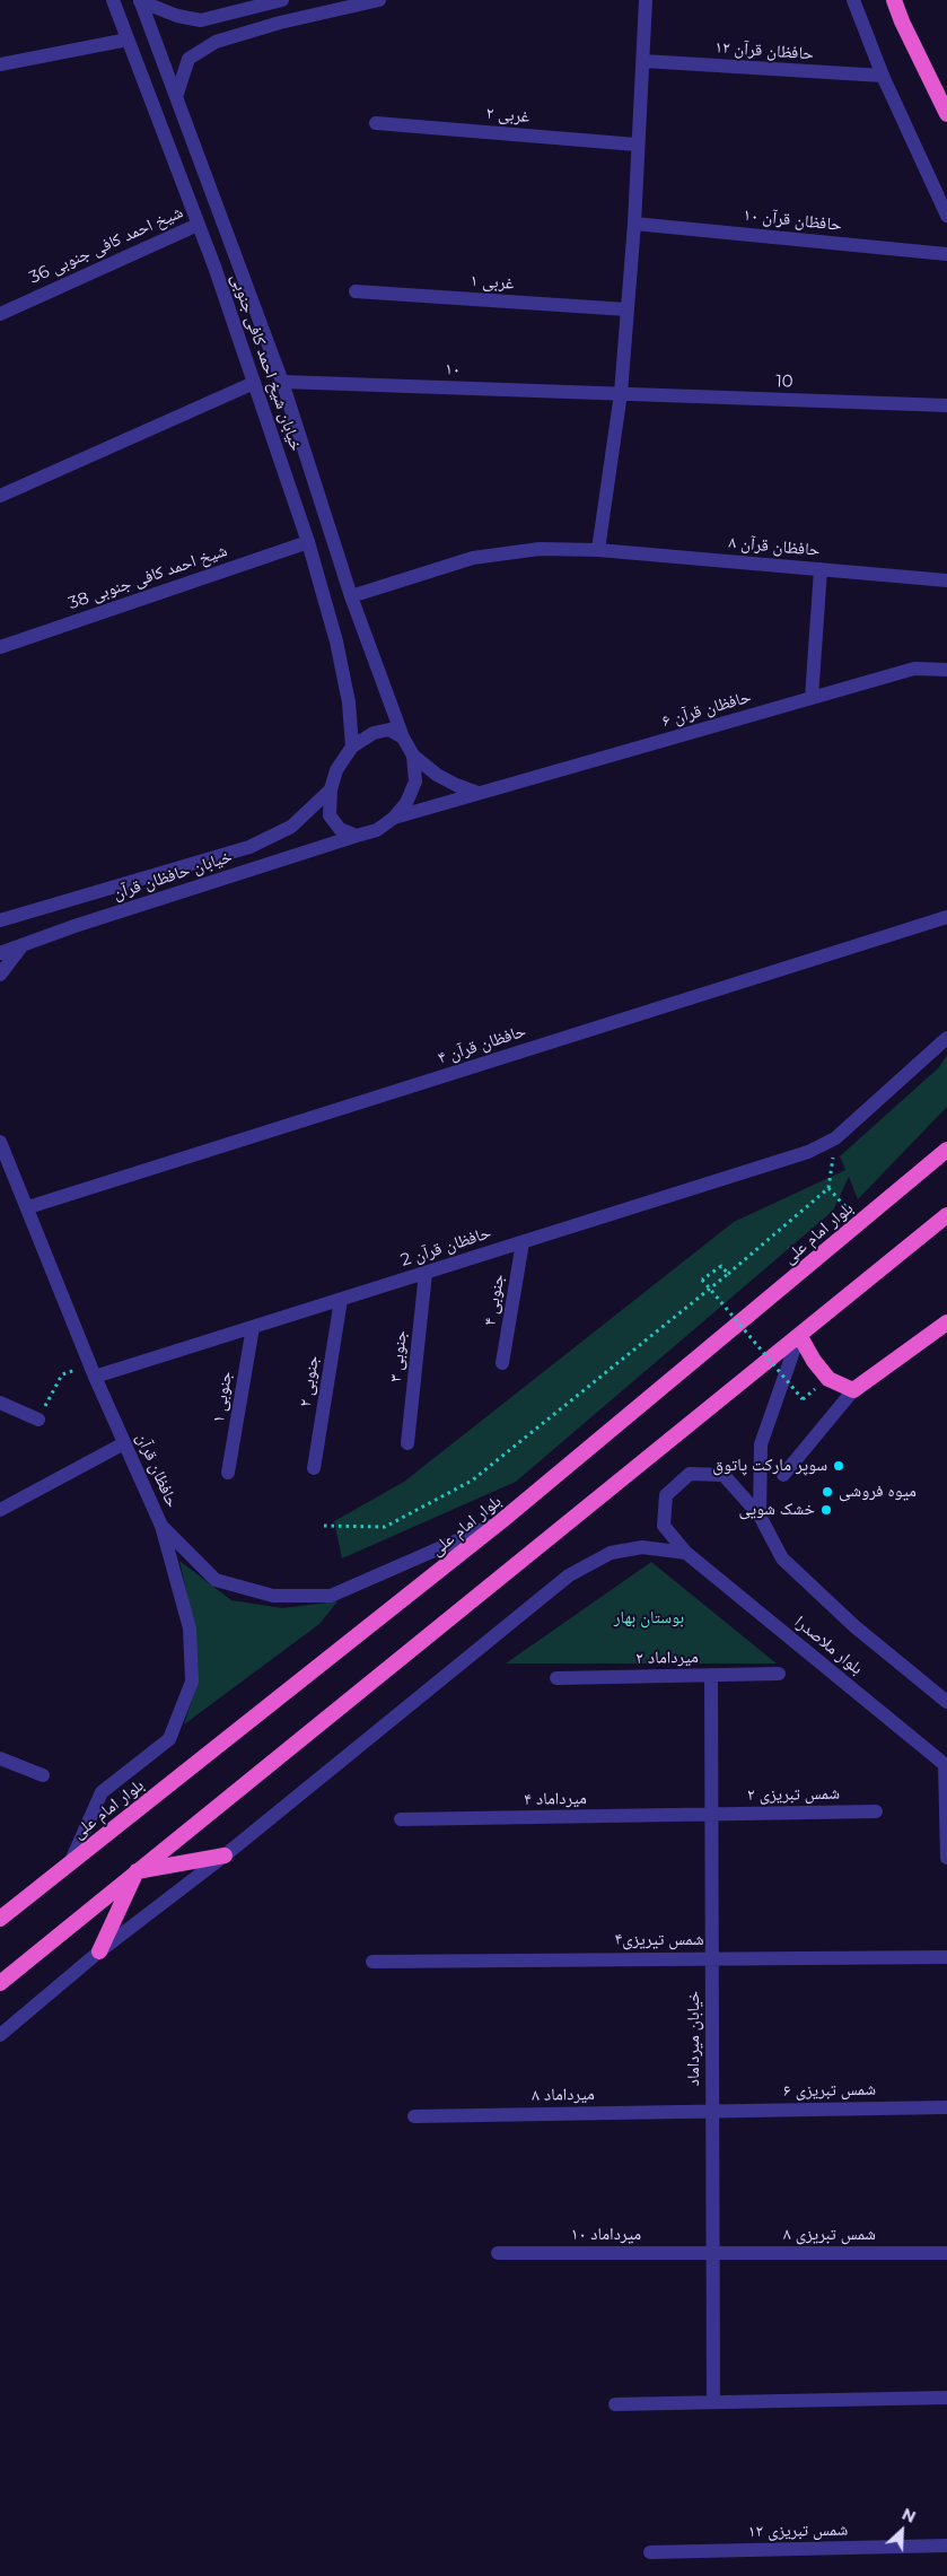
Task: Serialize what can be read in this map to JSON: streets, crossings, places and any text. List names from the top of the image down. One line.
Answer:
{"streets":{"highway":["بلوار امام علی"],"street":["حافظان قرآن ۱۲","۲ غربی","حافظان قرآن ۱۰","شیخ احمد کافی جنوبی 36","۱ غربی","خیابان شیخ احمد کافی جنوبی","۱۰","10","حافظان قرآن ۸","شیخ احمد کافی جنوبی 38","حافظان قرآن ۶","خیابان حافظان قرآن","حافظان قرآن ۴","حافظان قرآن 2","جنوبی ۴","جنوبی ۳","جنوبی ۲","جنوبی ۱","حافظان قرآن","بلوار ملاصدرا","میرداماد ۲","شمس تبریزی ۲","میرداماد ۴","شمس تیریزی۴","خیابان میرداماد","شمس تبریزی ۶","میرداماد ۸","میرداماد ۱۰","شمس تبریزی ۸","شمس تبریزی ۱۲"]},"crossings":[["شیخ احمد کافی جنوبی 36","خیابان شیخ احمد کافی جنوبی"],["خیابان شیخ احمد کافی جنوبی","۱۰"],["خیابان شیخ احمد کافی جنوبی","حافظان قرآن ۸"],["خیابان شیخ احمد کافی جنوبی","شیخ احمد کافی جنوبی 38"],["خیابان شیخ احمد کافی جنوبی","حافظان قرآن ۶"],["خیابان شیخ احمد کافی جنوبی","خیابان حافظان قرآن"],["۱۰","10"],["حافظان قرآن ۶","خیابان حافظان قرآن"],["حافظان قرآن ۴","حافظان قرآن"],["بلوار امام علی","حافظان قرآن"],["حافظان قرآن 2","جنوبی ۴"],["حافظان قرآن 2","جنوبی ۳"],["حافظان قرآن 2","جنوبی ۲"],["حافظان قرآن 2","جنوبی ۱"],["حافظان قرآن 2","حافظان قرآن"],["میرداماد ۲","خیابان میرداماد"],["شمس تبریزی ۲","میرداماد ۴"],["شمس تبریزی ۲","خیابان میرداماد"],["میرداماد ۴","خیابان میرداماد"],["شمس تیریزی۴","خیابان میرداماد"],["خیابان میرداماد","شمس تبریزی ۶"],["خیابان میرداماد","میرداماد ۸"],["خیابان میرداماد","میرداماد ۱۰"],["خیابان میرداماد","شمس تبریزی ۸"],["شمس تبریزی ۶","میرداماد ۸"],["میرداماد ۱۰","شمس تبریزی ۸"]],"parks":["بوستان بهار"],"places":["سوپر مارکت پاتوق","میوه فروشی","خشک شویی"],"north":"top right"}
